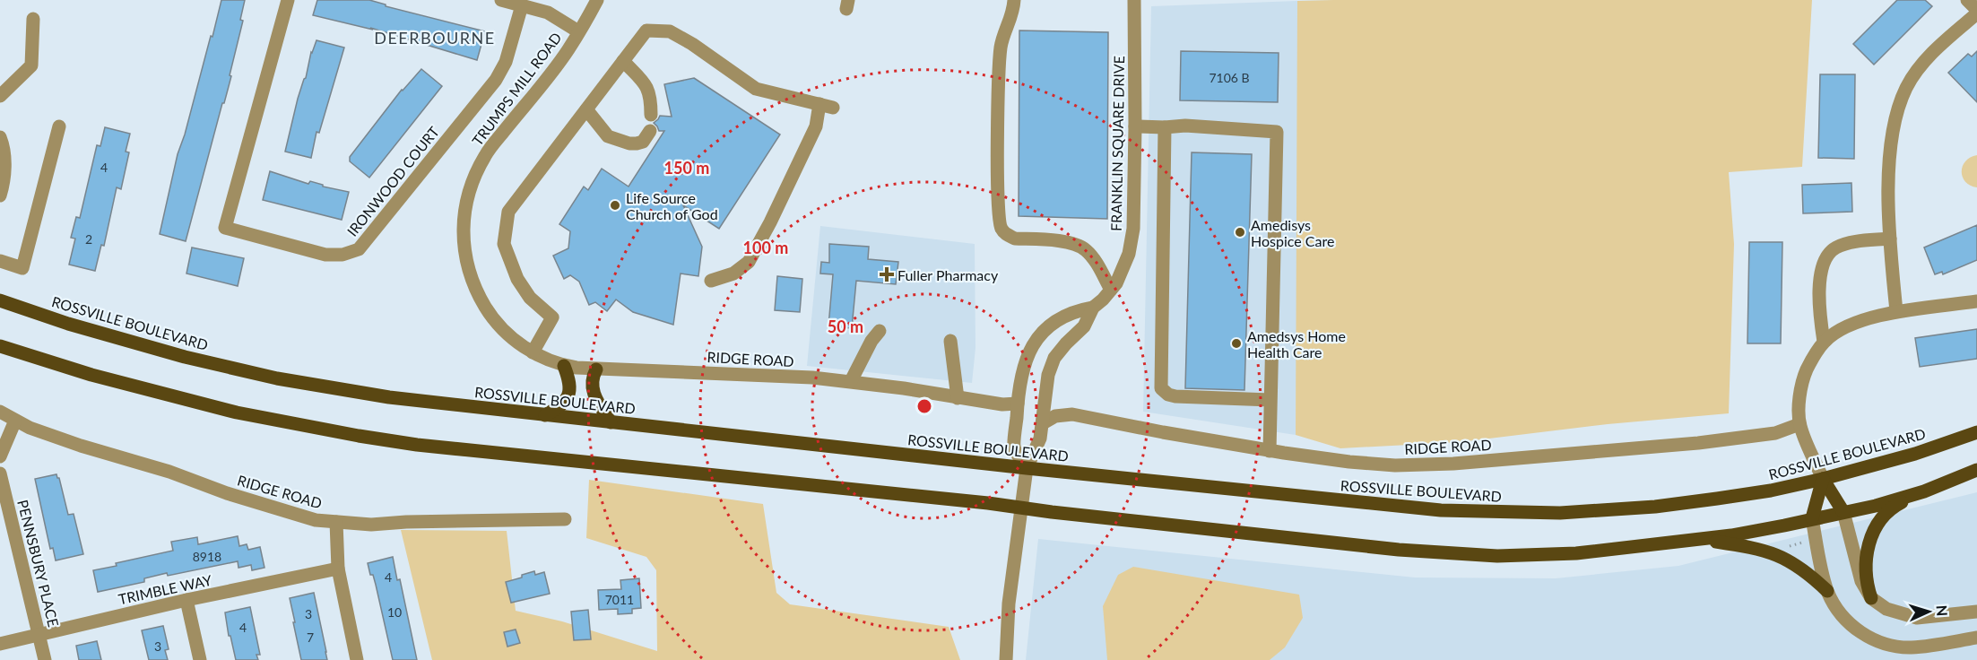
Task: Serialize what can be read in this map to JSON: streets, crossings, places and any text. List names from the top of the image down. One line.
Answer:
{"streets":{"main road":["ROSSVILLE BOULEVARD"],"street":["TRUMPS MILL ROAD","FRANKLIN SQUARE DRIVE","IRONWOOD COURT","RIDGE ROAD","PENNSBURY PLACE","TRIMBLE WAY"]},"crossings":[["TRUMPS MILL ROAD","RIDGE ROAD"],["FRANKLIN SQUARE DRIVE","ROSSVILLE BOULEVARD"],["FRANKLIN SQUARE DRIVE","RIDGE ROAD"],["PENNSBURY PLACE","TRIMBLE WAY"]],"districts":["DEERBOURNE"],"places":{"other":["Life Source Church of God","Amedisys Hospice Care","Amedsys Home Health Care"],"health":["Fuller Pharmacy"]},"house_numbers":["7106 B","4","2","8918","4","7011","10","3","4","7","3"],"north":"right","rings":["150 m","100 m","50 m"]}
